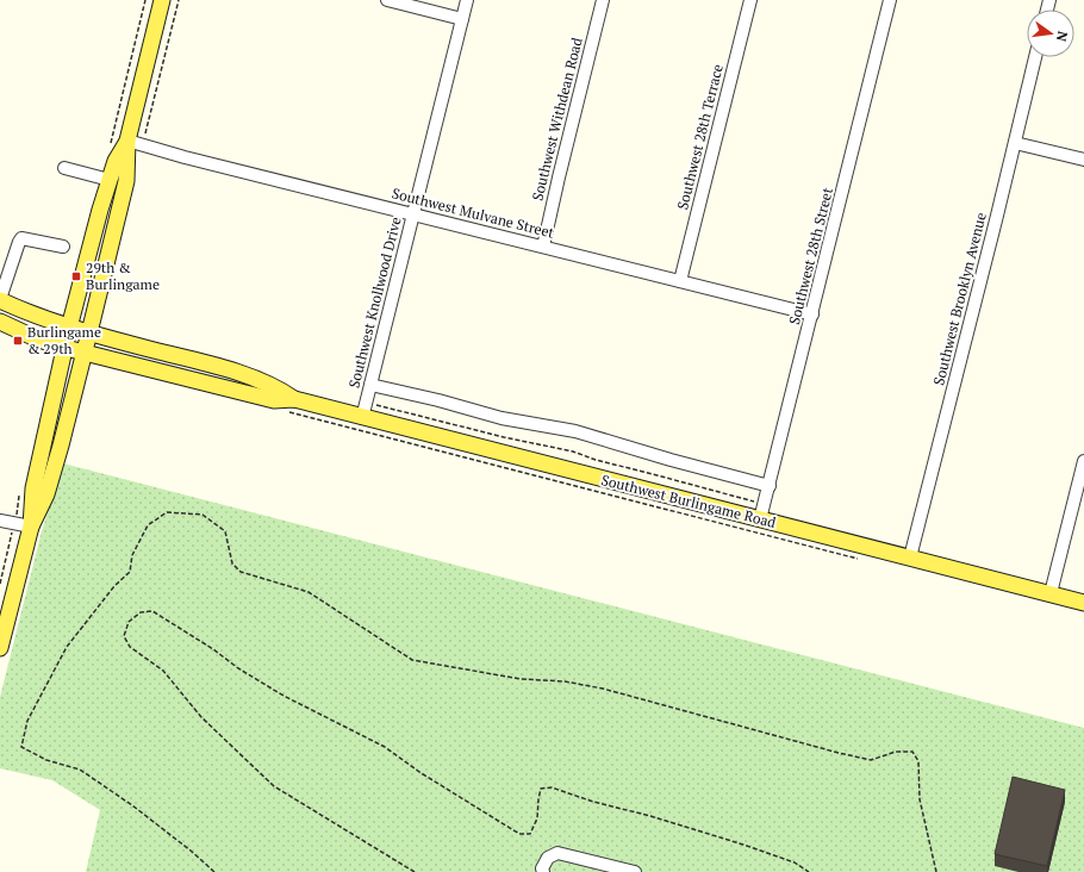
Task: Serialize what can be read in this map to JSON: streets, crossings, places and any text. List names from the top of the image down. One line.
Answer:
{"streets":{"main road":["Southwest Burlingame Road"],"street":["Southwest Withdean Road","Southwest 28th Terrace","Southwest Mulvane Street","Southwest 28th Street","Southwest Brooklyn Avenue","Southwest Knollwood Drive"]},"crossings":[["Southwest Withdean Road","Southwest Mulvane Street"],["Southwest 28th Terrace","Southwest Mulvane Street"],["Southwest Mulvane Street","Southwest 28th Street"],["Southwest Mulvane Street","Southwest Knollwood Drive"],["Southwest 28th Street","Southwest Burlingame Road"],["Southwest Brooklyn Avenue","Southwest Burlingame Road"],["Southwest Knollwood Drive","Southwest Burlingame Road"]],"places":{"transit":["29th & Burlingame","Burlingame & 29th"]},"north":"right"}
